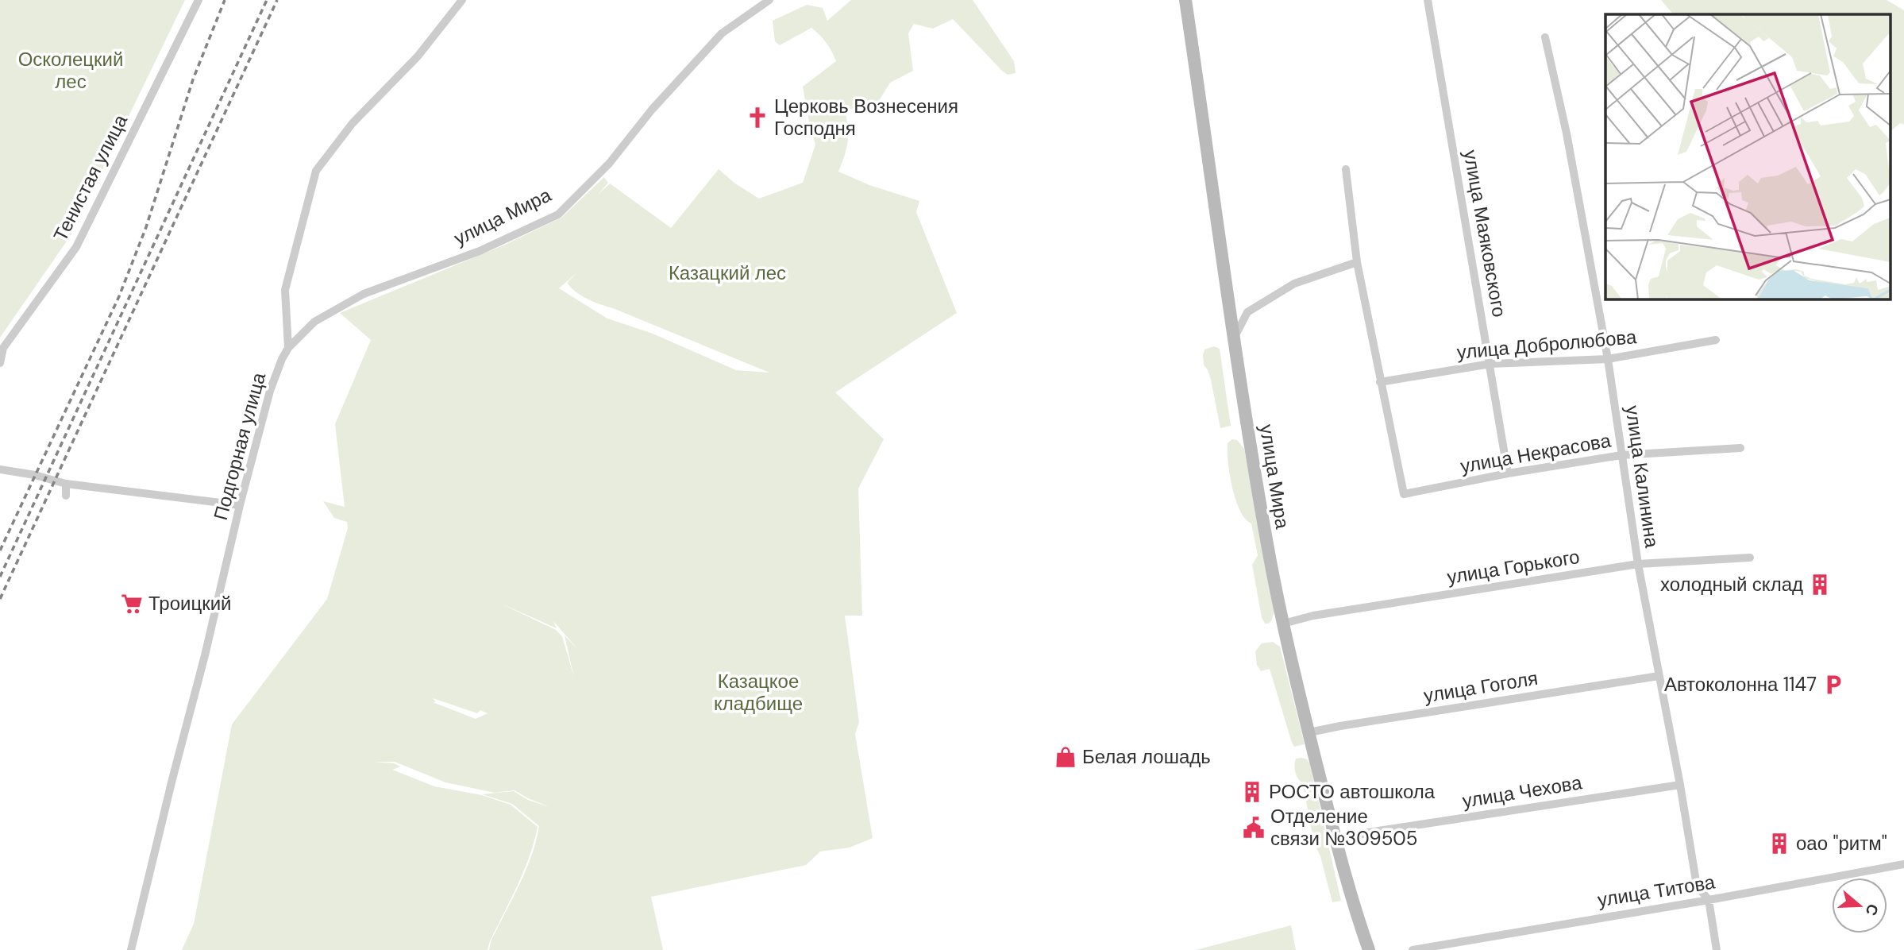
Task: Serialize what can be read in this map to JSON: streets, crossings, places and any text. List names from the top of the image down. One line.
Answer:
{"streets":{"main road":["улица Мира"],"street":["Тенистая улица","улица Маяковского","улица Добролюбова","Подгорная улица","улица Некрасова","улица Калинина","улица Горького","улица Гоголя","улица Чехова","улица Титова"]},"crossings":[["улица Мира","Подгорная улица"],["улица Мира","улица Горького"],["улица Мира","улица Гоголя"],["улица Мира","улица Чехова"],["улица Маяковского","улица Добролюбова"],["улица Маяковского","улица Некрасова"],["улица Добролюбова","улица Некрасова"],["улица Добролюбова","улица Калинина"],["улица Некрасова","улица Калинина"],["улица Калинина","улица Горького"],["улица Калинина","улица Гоголя"],["улица Калинина","улица Чехова"],["улица Калинина","улица Титова"]],"parks":["Осколецкий лес","Казацкий лес","Казацкое кладбище"],"places":{"church":["Церковь Вознесения Господня"],"building":["холодный склад","РОСТО автошкола","оао \"ритм\""],"supermarket":["Троицкий"],"parking":["Автоколонна 1147"],"shop":["Белая лошадь"],"public building":["Отделение связи №309505"]},"north":"right"}
